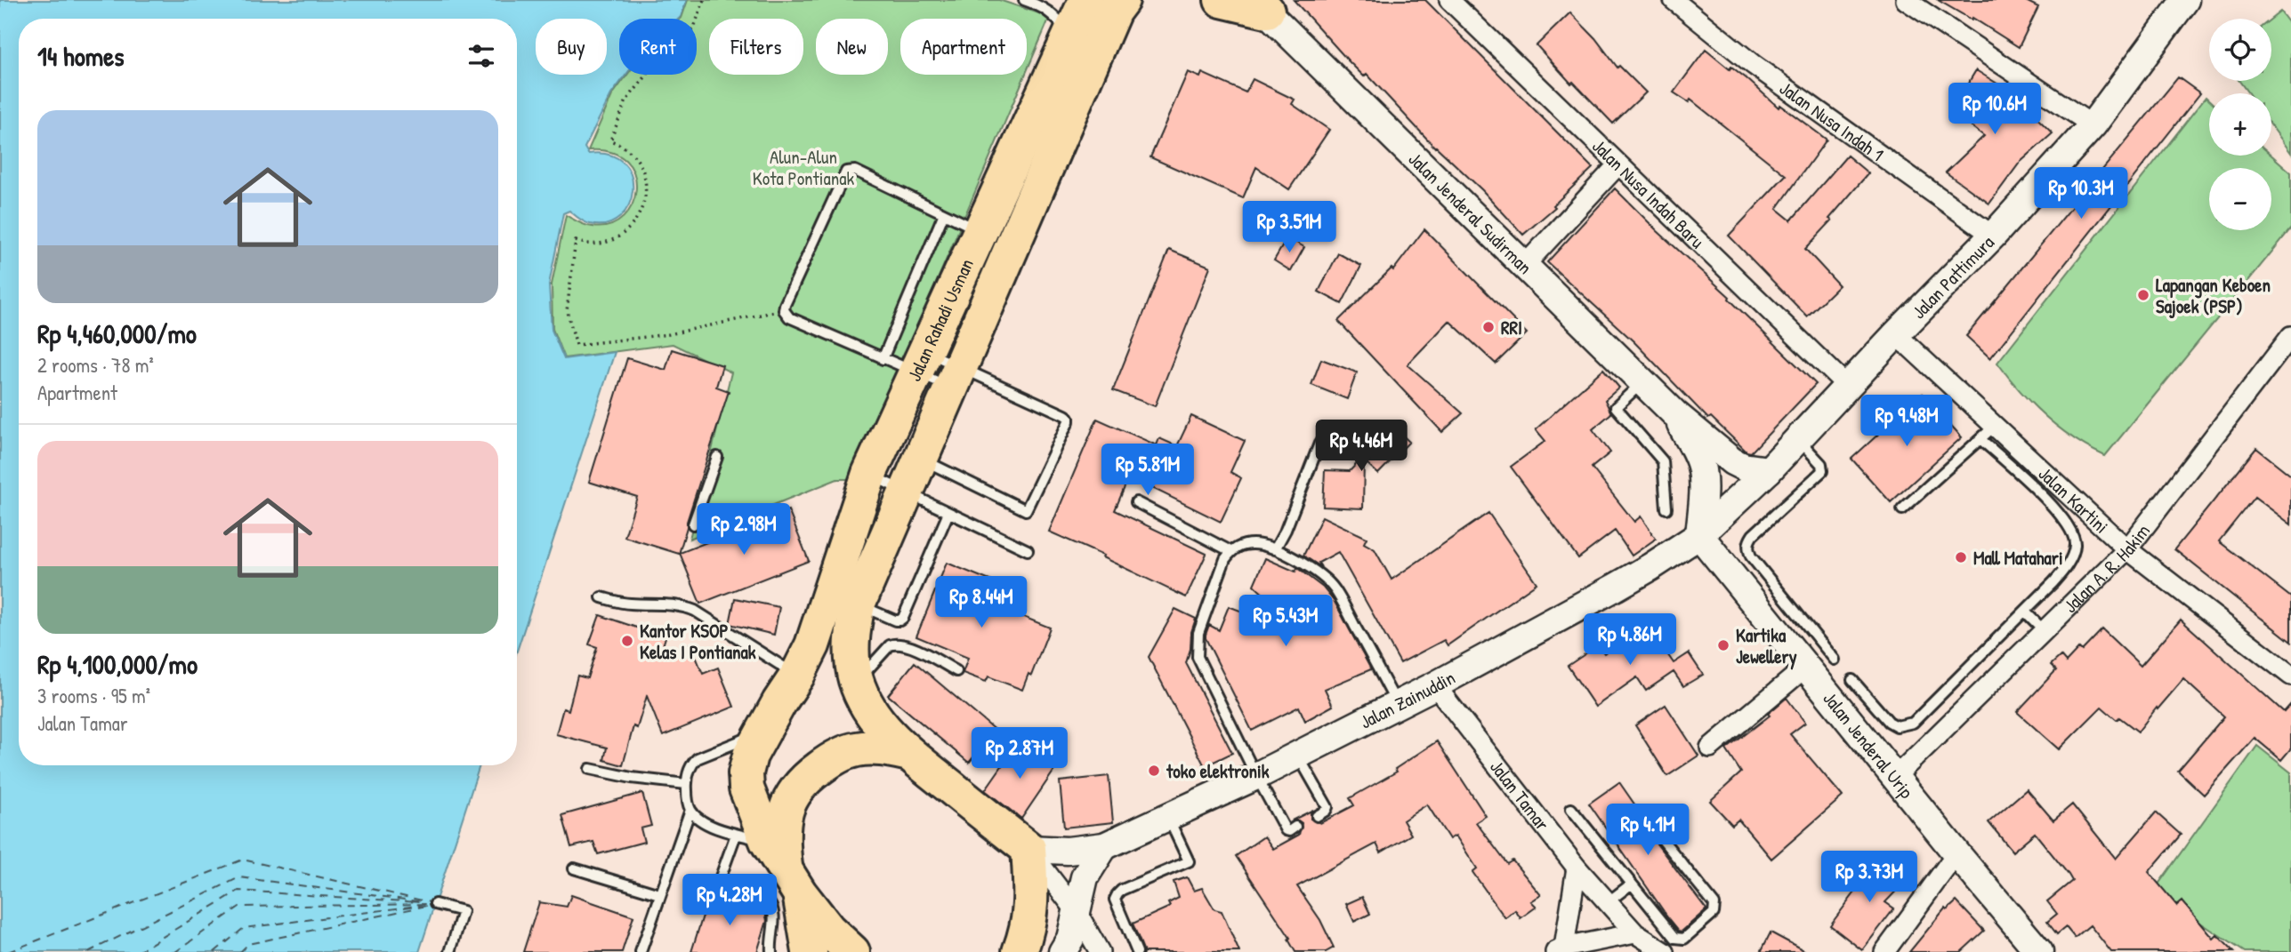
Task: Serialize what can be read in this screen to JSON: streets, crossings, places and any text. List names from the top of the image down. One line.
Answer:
{"streets":{"highway":["Jalan Rahadi Usman"],"street":["Jalan Nusa Indah 1","Jalan Nusa Indah Baru","Jalan Jenderal Sudirman","Jalan Pattimura","Jalan Kartini","Jalan A. R. Hakim","Jalan Zainuddin","Jalan Jenderal Urip","Jalan Tamar"]},"crossings":[["Jalan Nusa Indah 1","Jalan Pattimura"],["Jalan Nusa Indah Baru","Jalan Pattimura"],["Jalan Jenderal Sudirman","Jalan Pattimura"],["Jalan Jenderal Sudirman","Jalan Zainuddin"],["Jalan Jenderal Sudirman","Jalan Jenderal Urip"],["Jalan Pattimura","Jalan Kartini"],["Jalan Pattimura","Jalan Zainuddin"],["Jalan Pattimura","Jalan Jenderal Urip"],["Jalan Rahadi Usman","Jalan Zainuddin"],["Jalan Kartini","Jalan A. R. Hakim"],["Jalan A. R. Hakim","Jalan Jenderal Urip"],["Jalan Zainuddin","Jalan Jenderal Urip"],["Jalan Zainuddin","Jalan Tamar"]],"parks":["Alun-Alun Kota Pontianak"],"places":["Lapangan Keboen Sajoek (PSP)","RRI","Mall Matahari","Kantor KSOP Kelas I Pontianak","Kartika Jewellery","toko elektronik"],"page":{"map_buttons":["+","−"],"chip":["Buy","Rent","Filters","New","Apartment"],"heading":"14 homes","price":["Rp 10.6M","Rp 10.3M","Rp 3.51M","Rp 9.48M","Rp 4.46M","Rp 5.81M","Rp 2.98M","Rp 8.44M","Rp 5.43M","Rp 4.86M","Rp 2.87M","Rp 4.1M","Rp 3.73M","Rp 4.28M"],"list":[{"name":"Rp 4,460,000/mo","note":"2 rooms · 78 m² · Apartment"},{"name":"Rp 4,100,000/mo","note":"3 rooms · 95 m² · Jalan Tamar"}]}}
